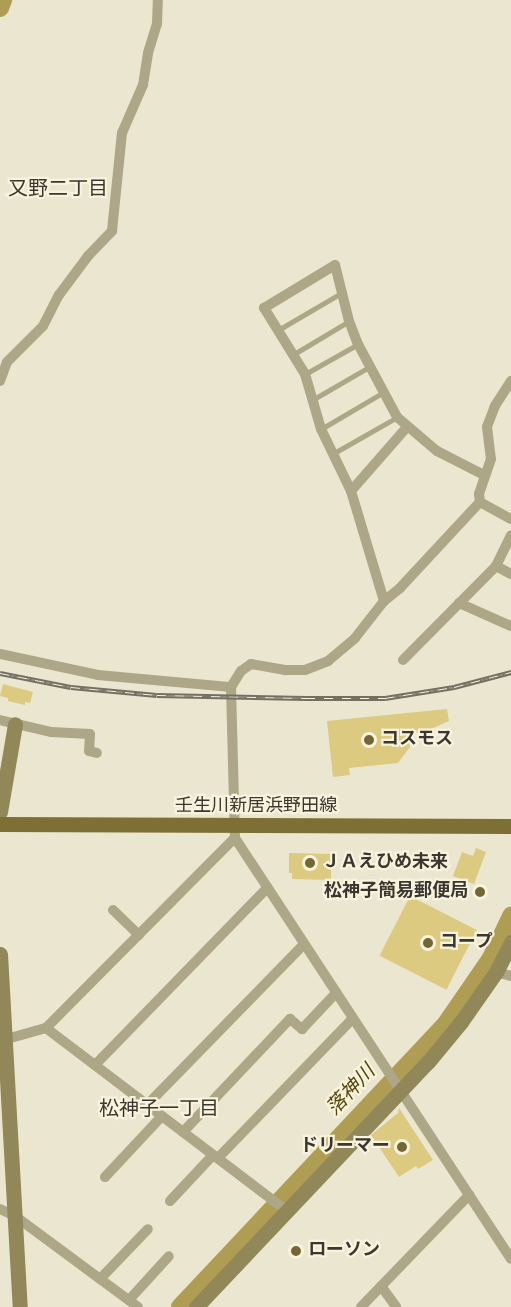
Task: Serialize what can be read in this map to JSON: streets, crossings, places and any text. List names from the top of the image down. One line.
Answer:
{"streets":{"main road":["壬生川新居浜野田線"]},"districts":["又野二丁目","松神子一丁目"],"water":["落神川"],"places":["コスモス","ＪＡえひめ未来","松神子簡易郵便局","コープ","ドリーマー","ローソン"]}
